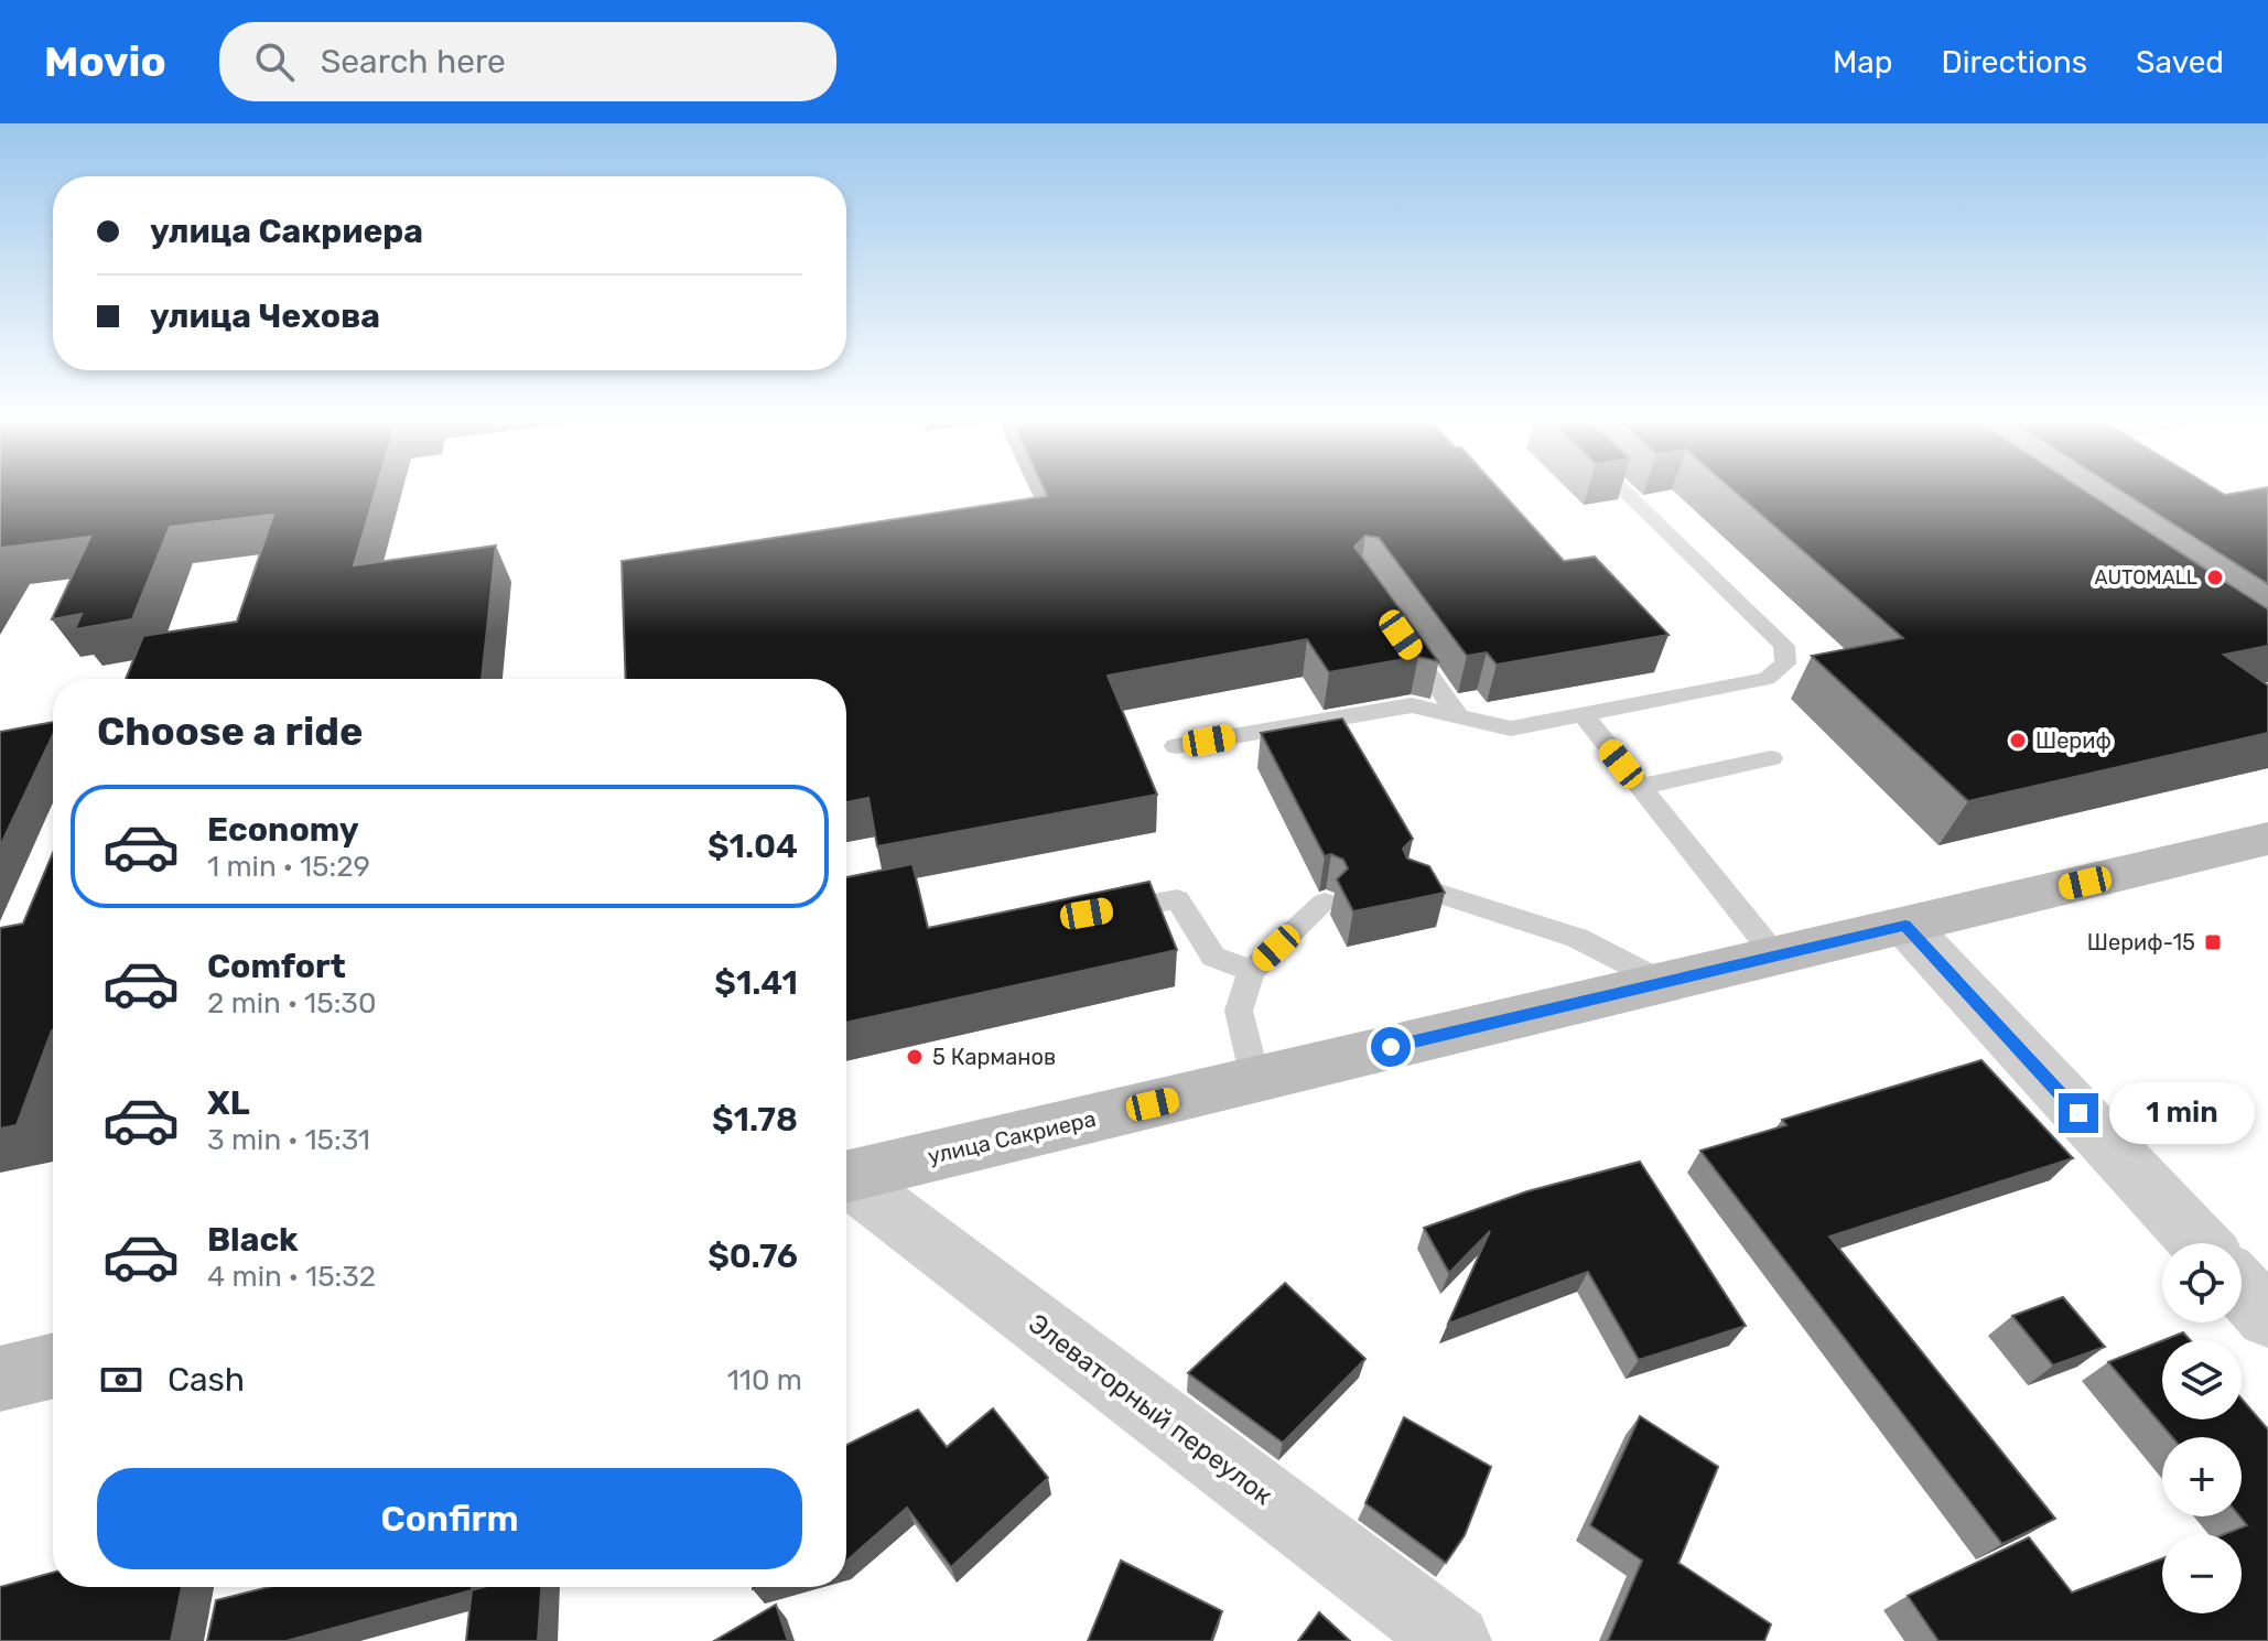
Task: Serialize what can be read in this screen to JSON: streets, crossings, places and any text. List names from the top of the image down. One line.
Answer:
{"streets":{"street":["улица Сакриера","Элеваторный переулок"]},"places":{"other":["AUTOMALL","Шериф","5 Карманов"],"transit":["Шериф-15"]},"page":{"header":"Movio","search":"Search here","nav":["Map","Directions","Saved"],"banner":["улица Сакриера","улица Чехова"],"heading":"Choose a ride","list":[{"name":"Economy","note":"1 min · 15:29","value":"$1.04"},{"name":"Comfort","note":"2 min · 15:30","value":"$1.41"},{"name":"XL","note":"3 min · 15:31","value":"$1.78"},{"name":"Black","note":"4 min · 15:32","value":"$0.76"}],"bubble":"1 min","map_buttons":["+","−"],"pay":["Cash","110 m"],"buttons":"Confirm"}}
